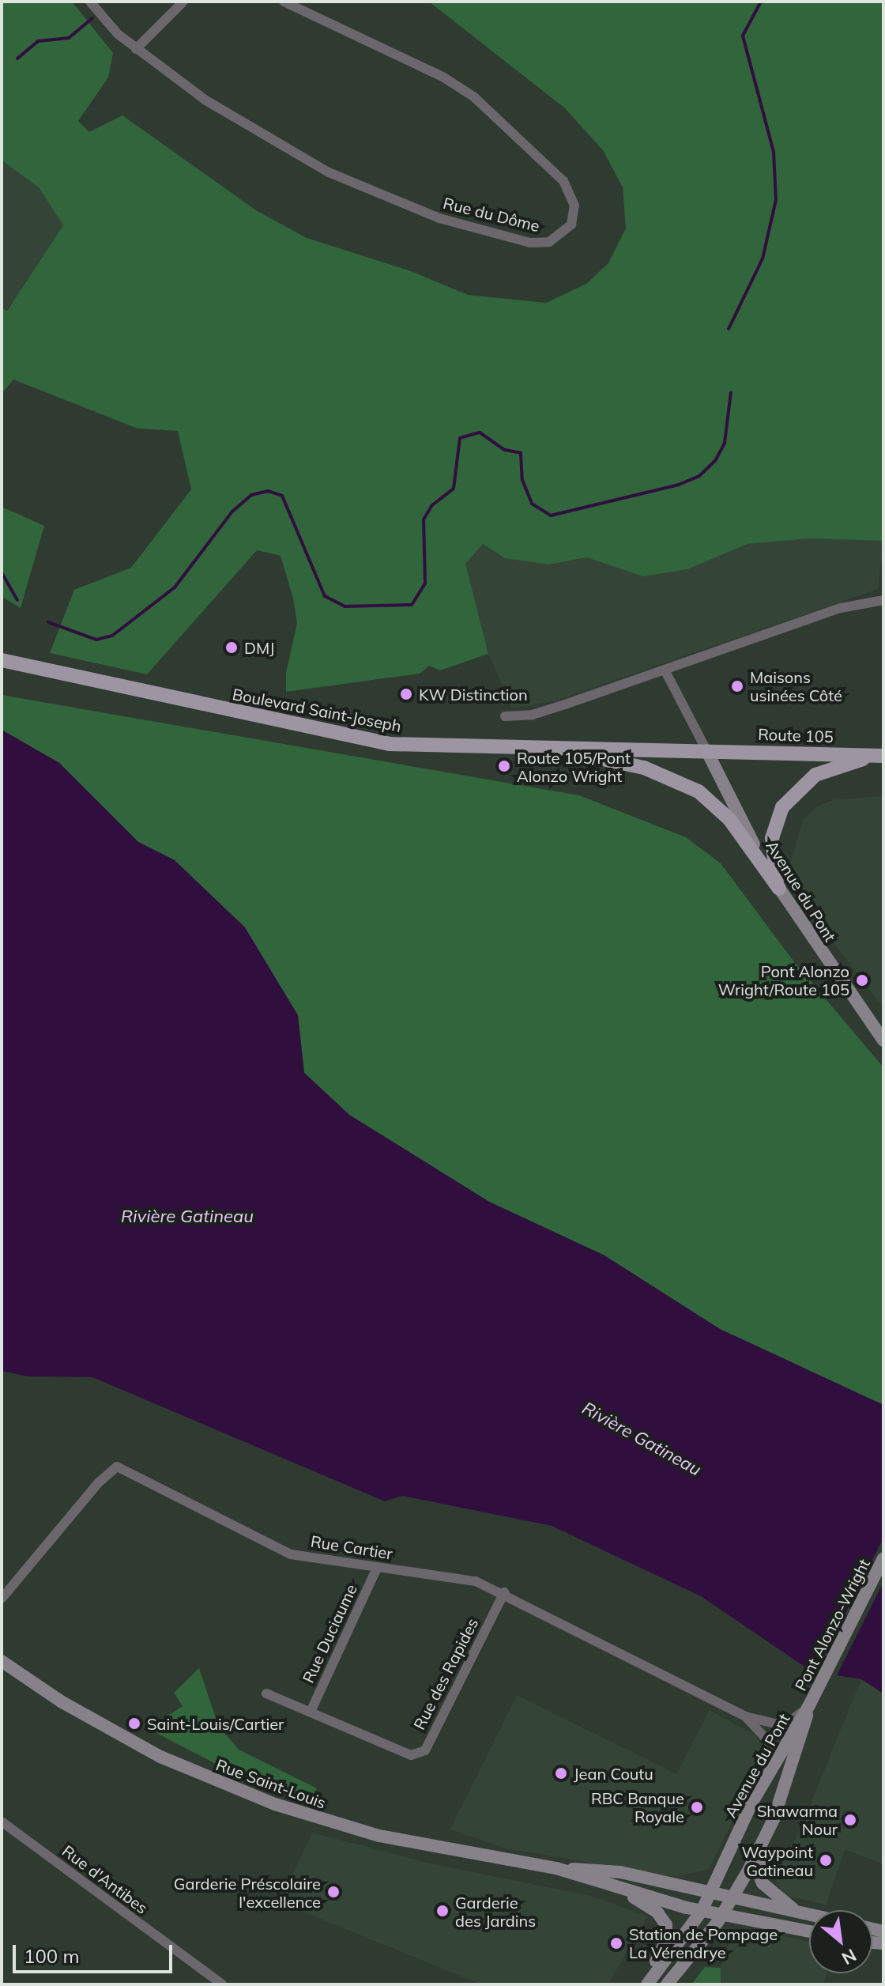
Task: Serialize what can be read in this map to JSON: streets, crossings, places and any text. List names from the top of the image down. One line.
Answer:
{"streets":{"main road":["Boulevard Saint-Joseph","Route 105","Avenue du Pont","Pont Alonzo-Wright","Rue Saint-Louis"],"street":["Rue du Dôme","Rue Cartier","Rue Duciaume","Rue des Rapides","Rue d'Antibes"]},"crossings":[["Boulevard Saint-Joseph","Route 105"],["Boulevard Saint-Joseph","Avenue du Pont"],["Route 105","Avenue du Pont"],["Avenue du Pont","Rue Cartier"],["Avenue du Pont","Pont Alonzo-Wright"],["Avenue du Pont","Rue Saint-Louis"],["Rue Cartier","Pont Alonzo-Wright"],["Rue Cartier","Rue Duciaume"],["Rue Cartier","Rue des Rapides"],["Rue Duciaume","Rue des Rapides"]],"water":["Rivière Gatineau"],"places":["DMJ","Maisons usinées Côté","KW Distinction","Route 105/Pont Alonzo Wright","Pont Alonzo Wright/Route 105","Saint-Louis/Cartier","Jean Coutu","RBC Banque Royale","Shawarma Nour","Waypoint Gatineau","Garderie Préscolaire l'excellence","Garderie des Jardins","Station de Pompage La Vérendrye"],"scale_bar":"100 m","north":"bottom right"}
